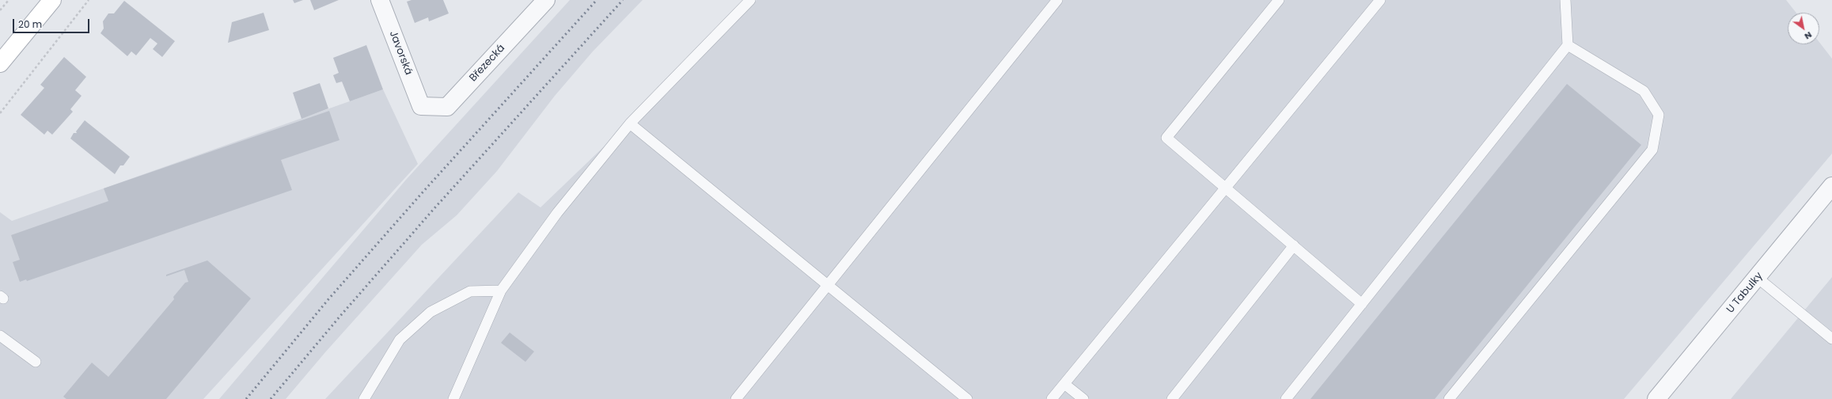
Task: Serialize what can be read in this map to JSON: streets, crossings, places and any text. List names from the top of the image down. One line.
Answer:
{"streets":{"street":["Javorská","Březecká","U Tabulky"]},"crossings":[["Javorská","Březecká"]],"scale_bar":"20 m","north":"bottom right"}
